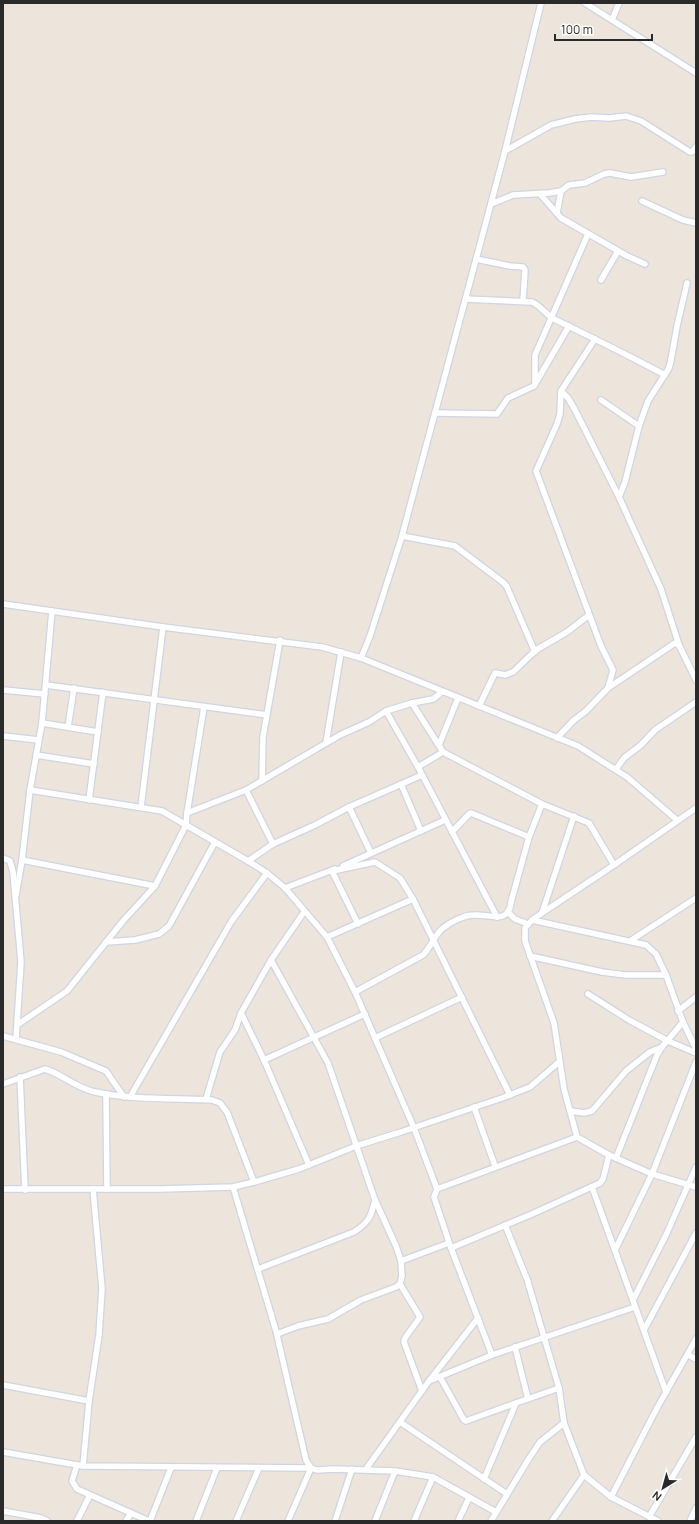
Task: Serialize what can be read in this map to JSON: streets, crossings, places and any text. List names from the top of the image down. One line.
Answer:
{"scale_bar":"100 m","north":"bottom left"}
